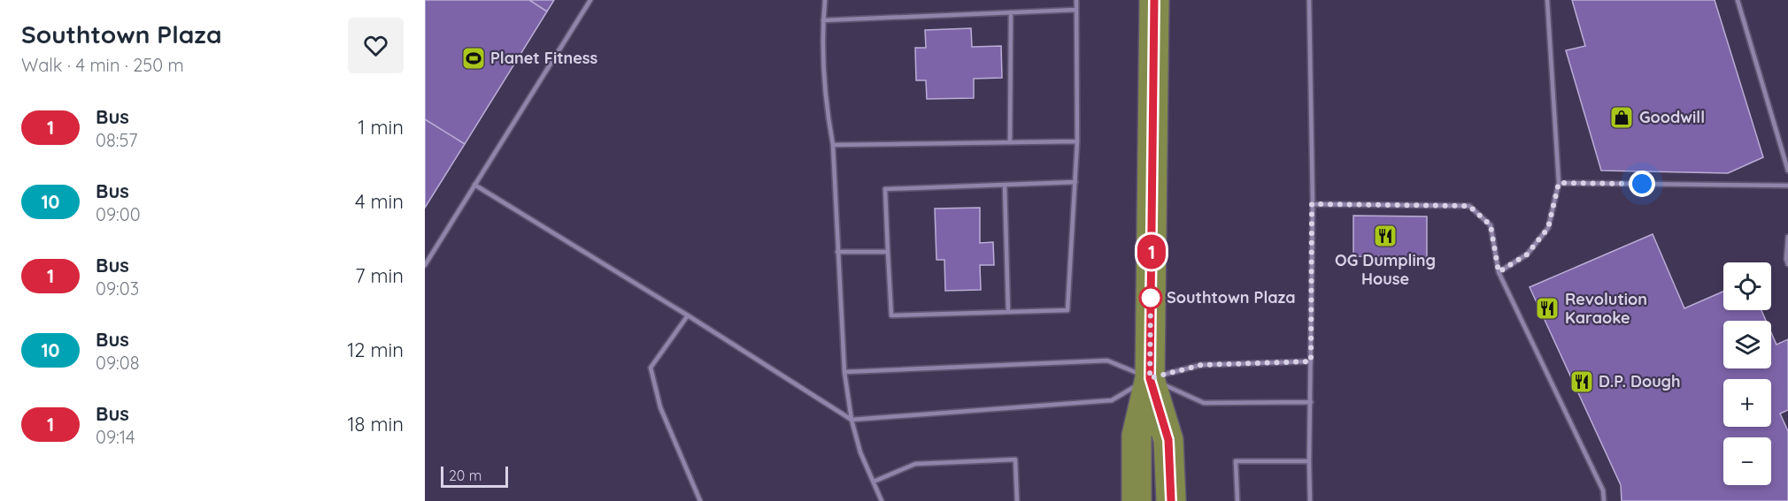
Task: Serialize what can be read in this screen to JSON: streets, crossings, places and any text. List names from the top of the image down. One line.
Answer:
{"places":{"sports":["Planet Fitness"],"shop":["Goodwill"],"restaurant":["OG Dumpling House","Revolution Karaoke","D.P. Dough"],"other":["Southtown Plaza"]},"lines":["bus line 1"],"scale_bar":"20 m","page":{"heading":["Southtown Plaza","Walk · 4 min · 250 m"],"on_map":"1","list":[{"mark":"1","name":"Bus","note":"08:57","value":"1 min"},{"mark":"10","name":"Bus","note":"09:00","value":"4 min"},{"mark":"1","name":"Bus","note":"09:03","value":"7 min"},{"mark":"10","name":"Bus","note":"09:08","value":"12 min"},{"mark":"1","name":"Bus","note":"09:14","value":"18 min"}],"map_buttons":["+","−"],"scale":"20 m"}}
